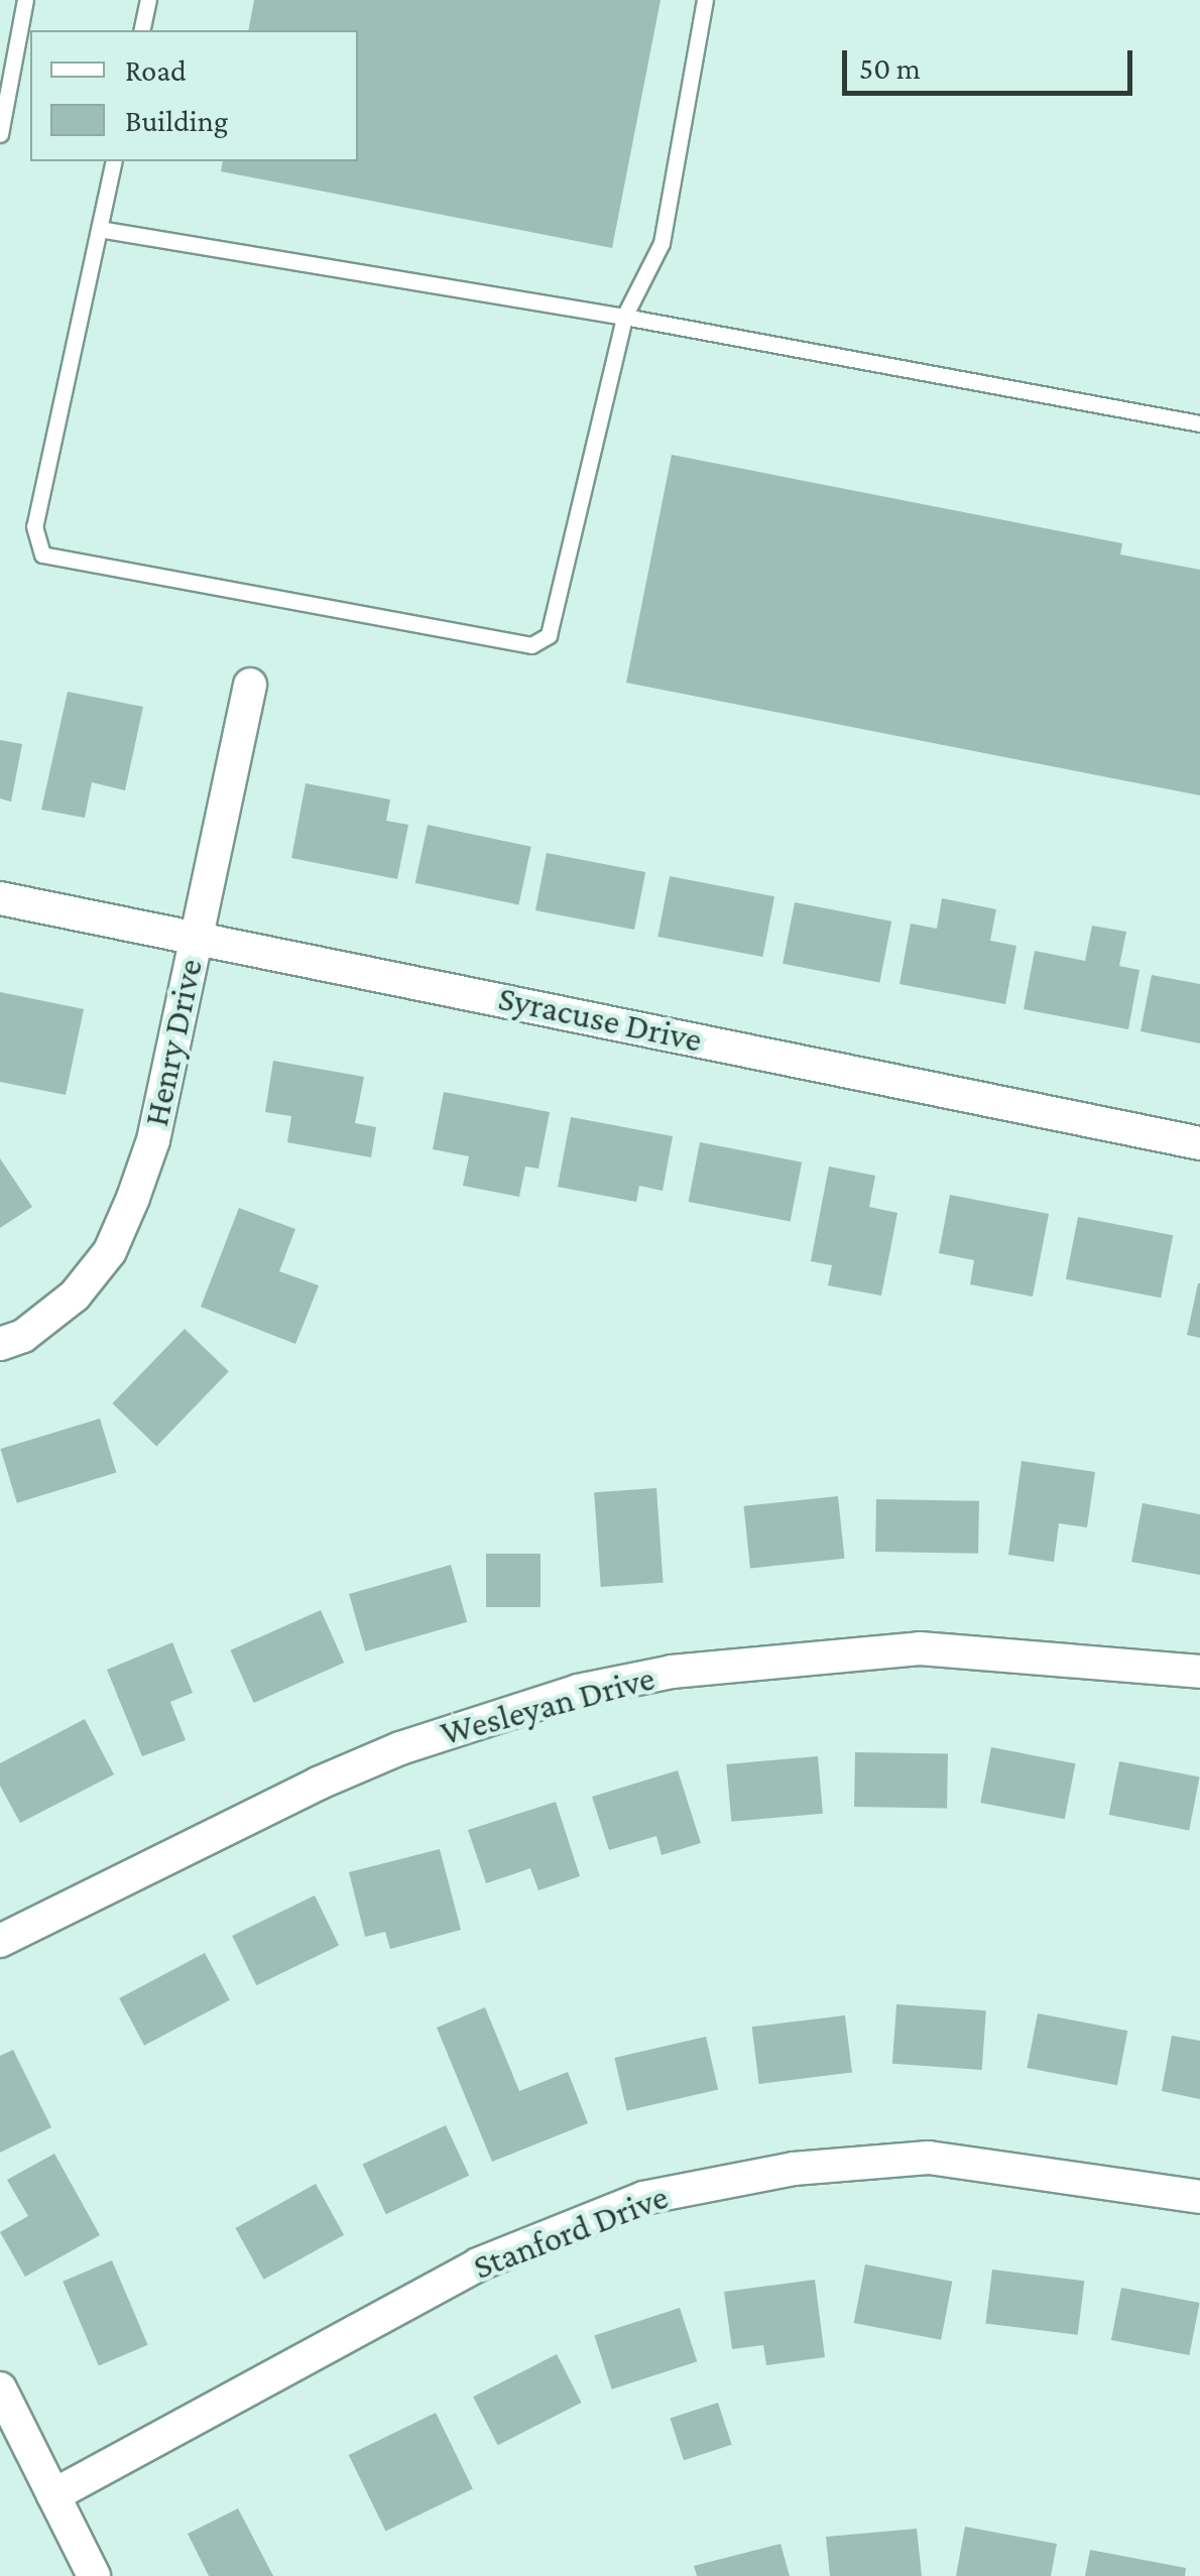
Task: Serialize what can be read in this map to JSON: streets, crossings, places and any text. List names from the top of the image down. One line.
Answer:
{"streets":{"street":["Syracuse Drive","Henry Drive","Wesleyan Drive","Stanford Drive"]},"crossings":[["Syracuse Drive","Henry Drive"]],"legend":["Road","Building"],"scale_bar":"50 m"}
